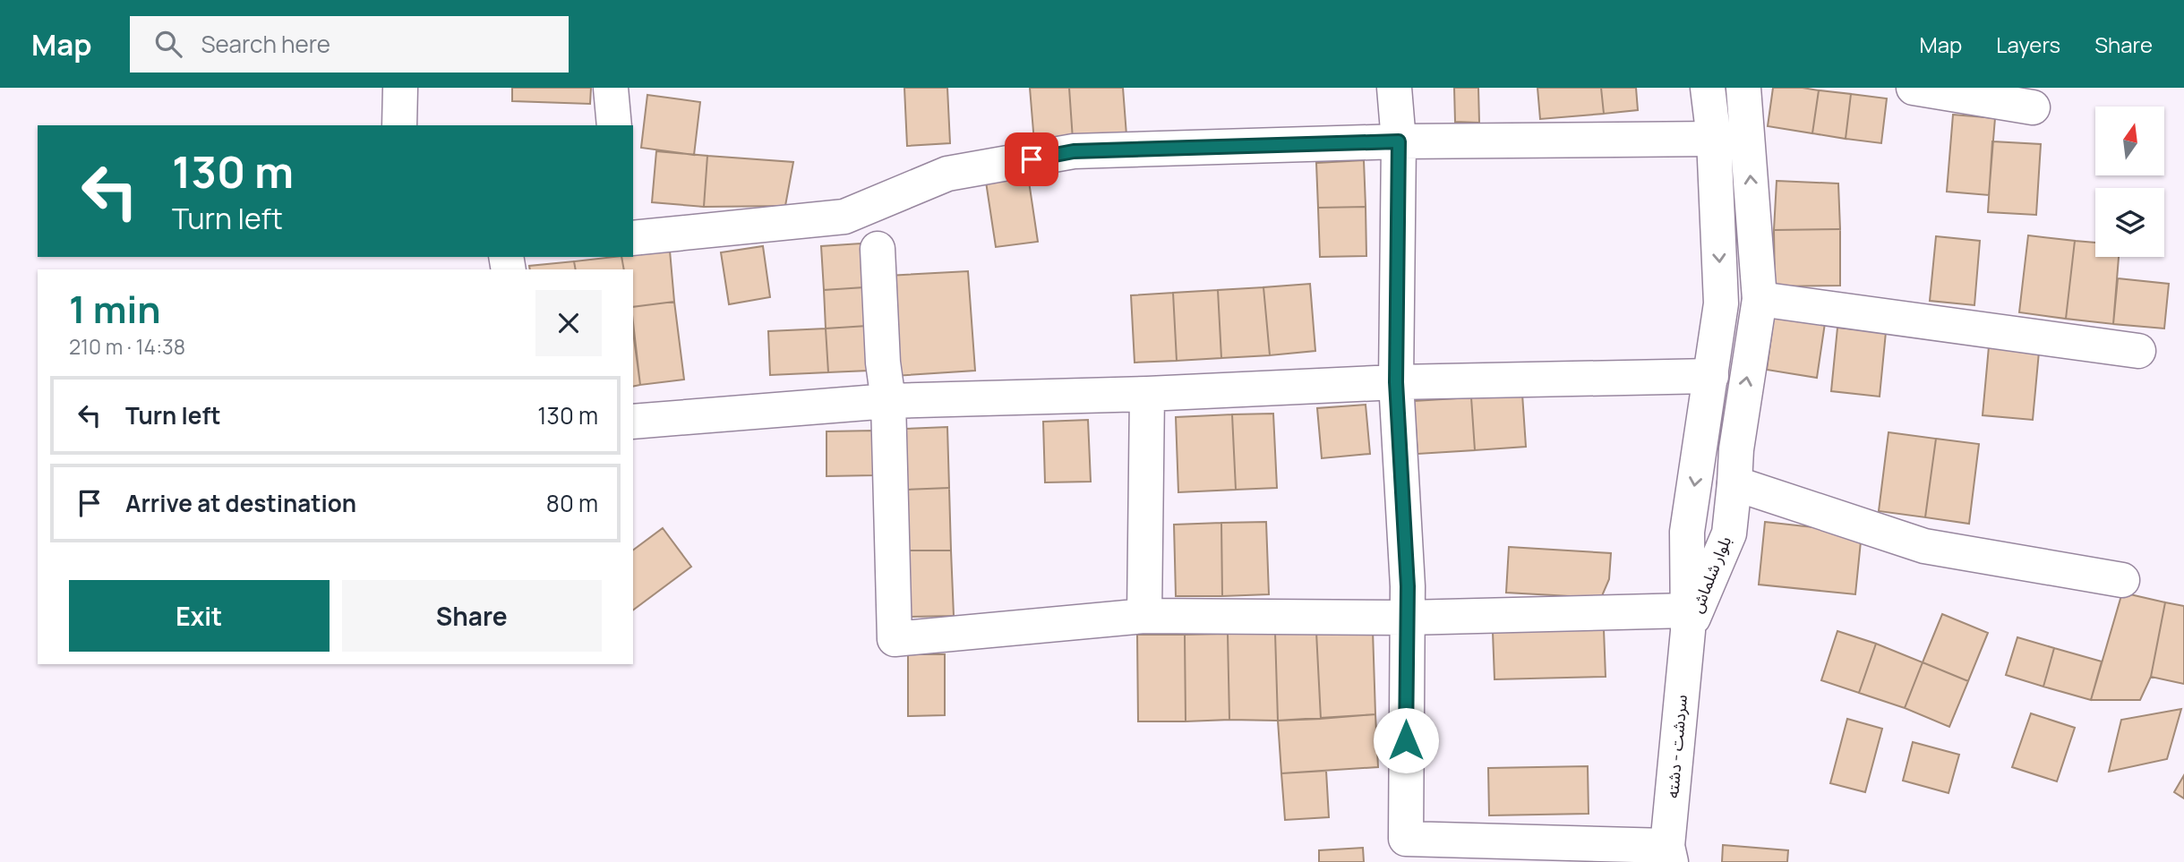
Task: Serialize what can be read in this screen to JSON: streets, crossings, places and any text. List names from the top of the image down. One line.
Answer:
{"streets":{"street":["بلوار شلماش","سردشت - دشته"]},"crossings":[["بلوار شلماش","سردشت - دشته"]],"north":"top","page":{"header":"Map","search":"Search here","nav":["Map","Layers","Share"],"turn":["130 m","Turn left"],"heading":["1 min","210 m · 14:38"],"list":[{"name":"Turn left","value":"130 m"},{"name":"Arrive at destination","value":"80 m"}],"buttons":["Exit","Share"]}}
